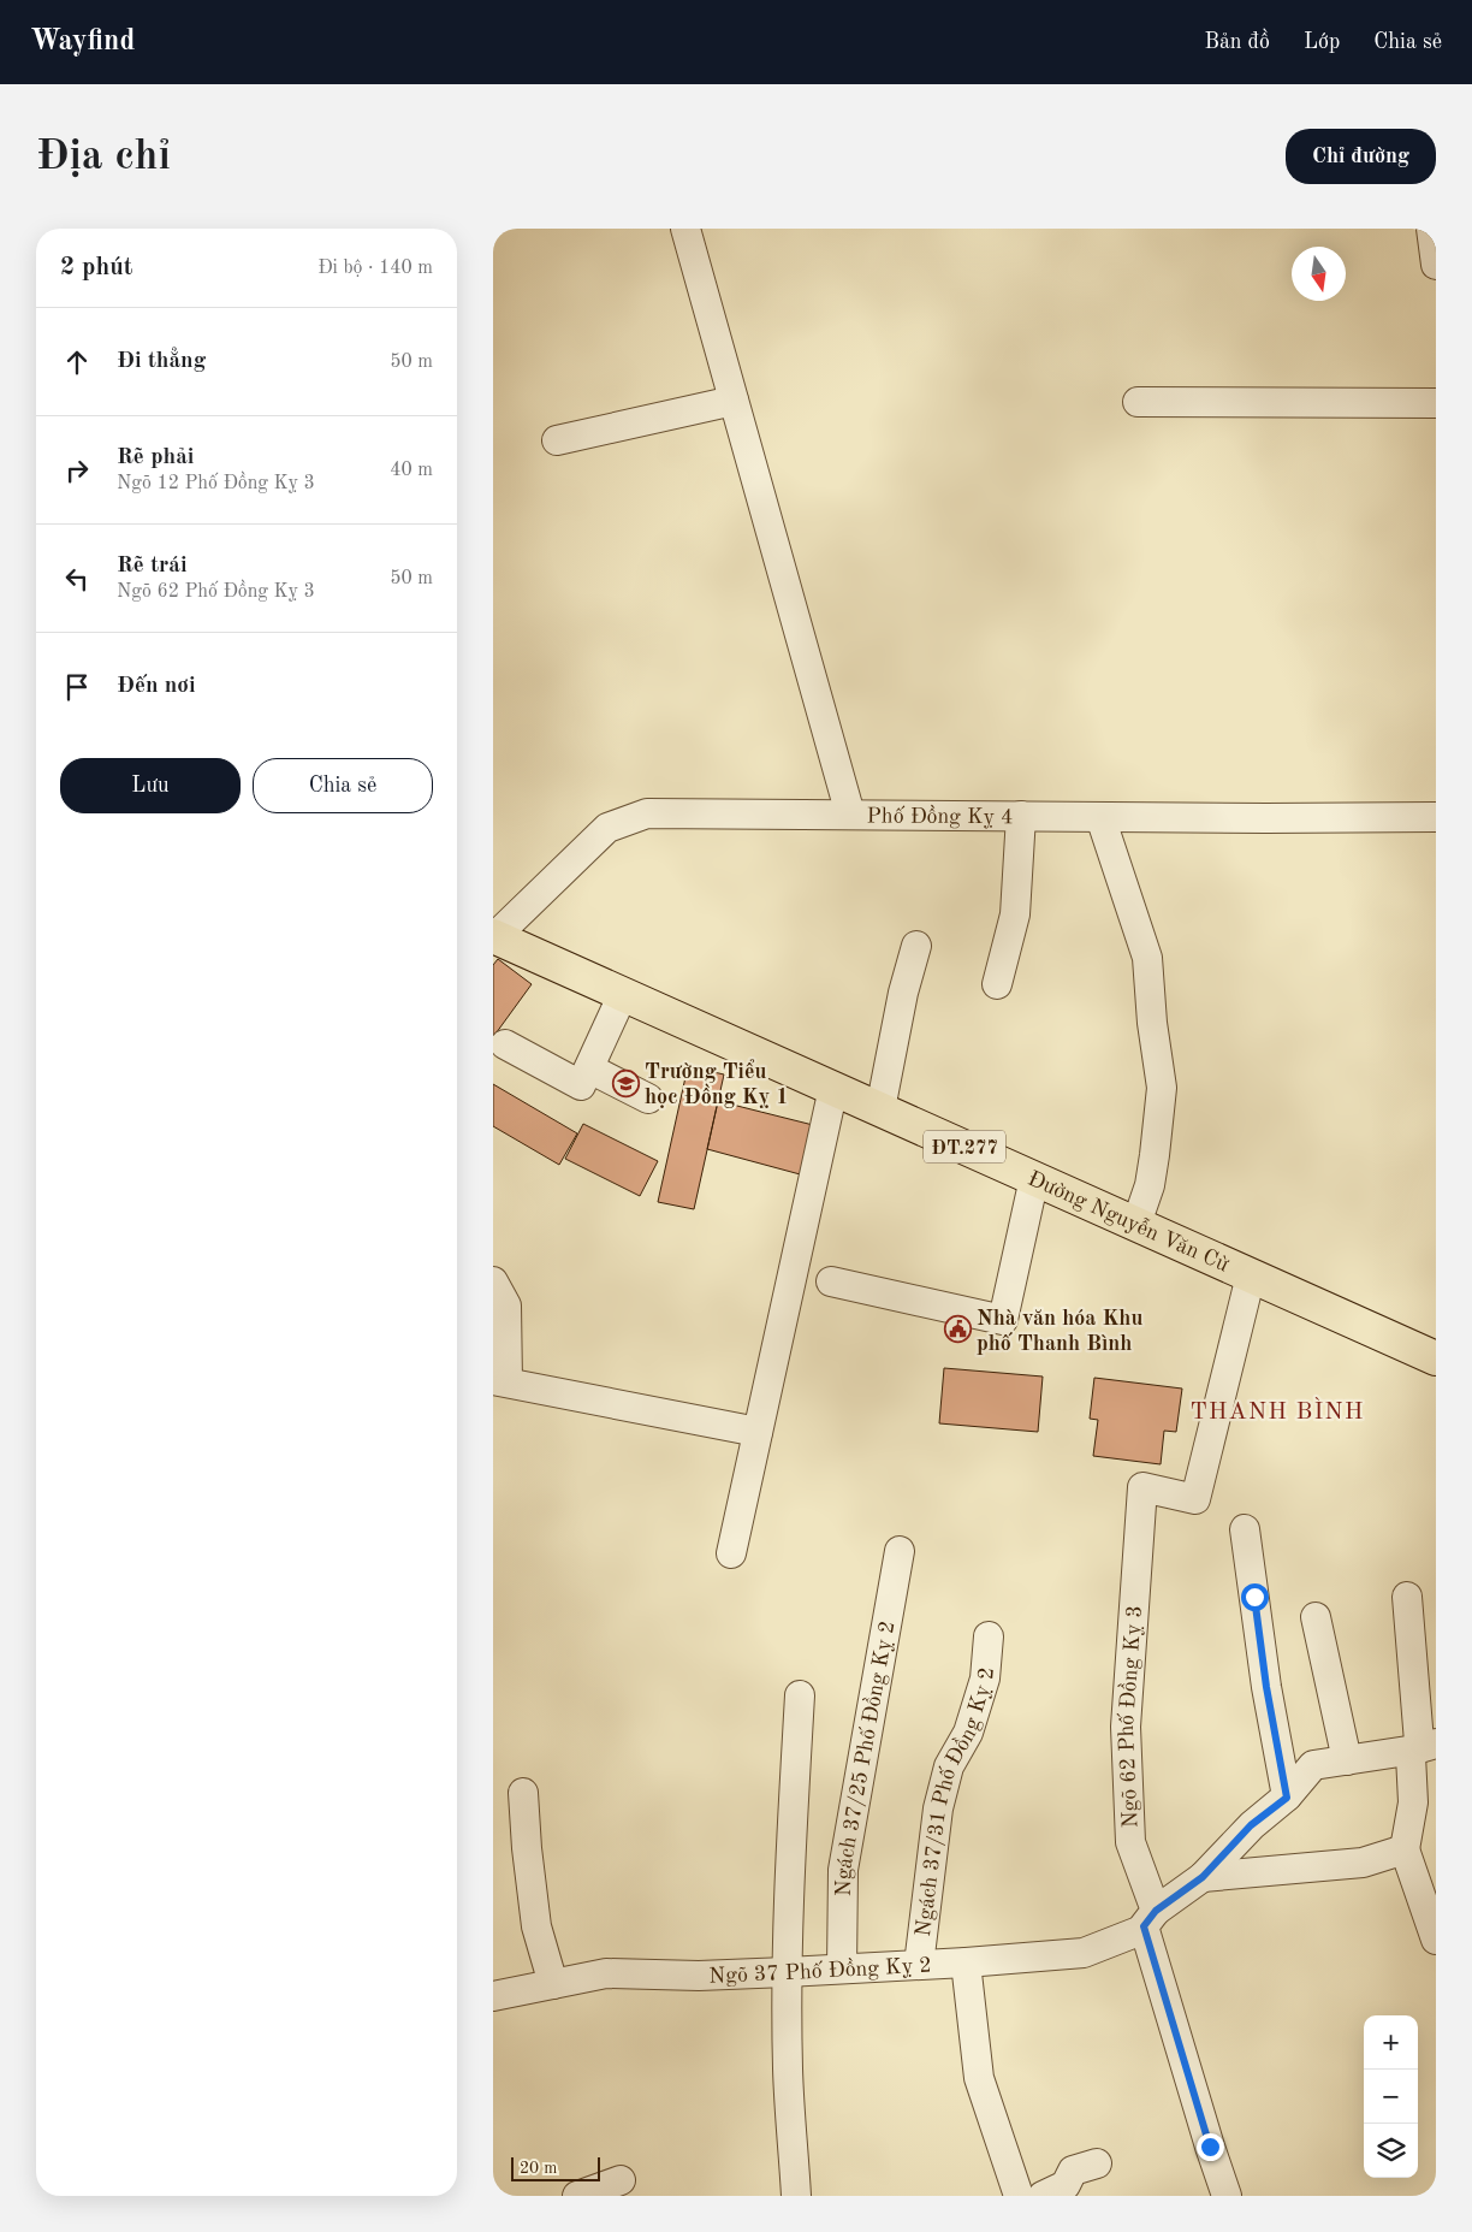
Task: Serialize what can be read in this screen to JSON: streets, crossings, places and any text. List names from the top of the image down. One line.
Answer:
{"streets":{"main road":["ĐT.277","Đường Nguyễn Văn Cừ"],"street":["Phố Đồng Kỵ 4","Ngõ 62 Phố Đồng Kỵ 3","Ngách 37/25 Phố Đồng Kỵ 2","Ngách 37/31 Phố Đồng Kỵ 2","Ngõ 37 Phố Đồng Kỵ 2"]},"crossings":[["Phố Đồng Kỵ 4","Đường Nguyễn Văn Cừ"],["Đường Nguyễn Văn Cừ","Ngõ 62 Phố Đồng Kỵ 3"],["Ngõ 62 Phố Đồng Kỵ 3","Ngõ 37 Phố Đồng Kỵ 2"],["Ngách 37/25 Phố Đồng Kỵ 2","Ngõ 37 Phố Đồng Kỵ 2"],["Ngách 37/31 Phố Đồng Kỵ 2","Ngõ 37 Phố Đồng Kỵ 2"]],"districts":["THANH BÌNH"],"places":{"school or university":["Trường Tiểu học Đồng Kỵ 1"],"public building":["Nhà văn hóa Khu phố Thanh Bình"]},"scale_bar":"20 m","north":"bottom","page":{"header":"Wayfind","nav":["Bản đồ","Lớp","Chia sẻ"],"buttons":["Chỉ đường",["Lưu","Chia sẻ"]],"title":"Địa chỉ","heading":["2 phút","Đi bộ · 140 m"],"list":[["Đi thẳng","50 m"],["Rẽ phải","Ngõ 12 Phố Đồng Kỵ 3","40 m"],["Rẽ trái","Ngõ 62 Phố Đồng Kỵ 3","50 m"],"Đến nơi"],"map_buttons":["+","−"],"scale":"20 m"}}
